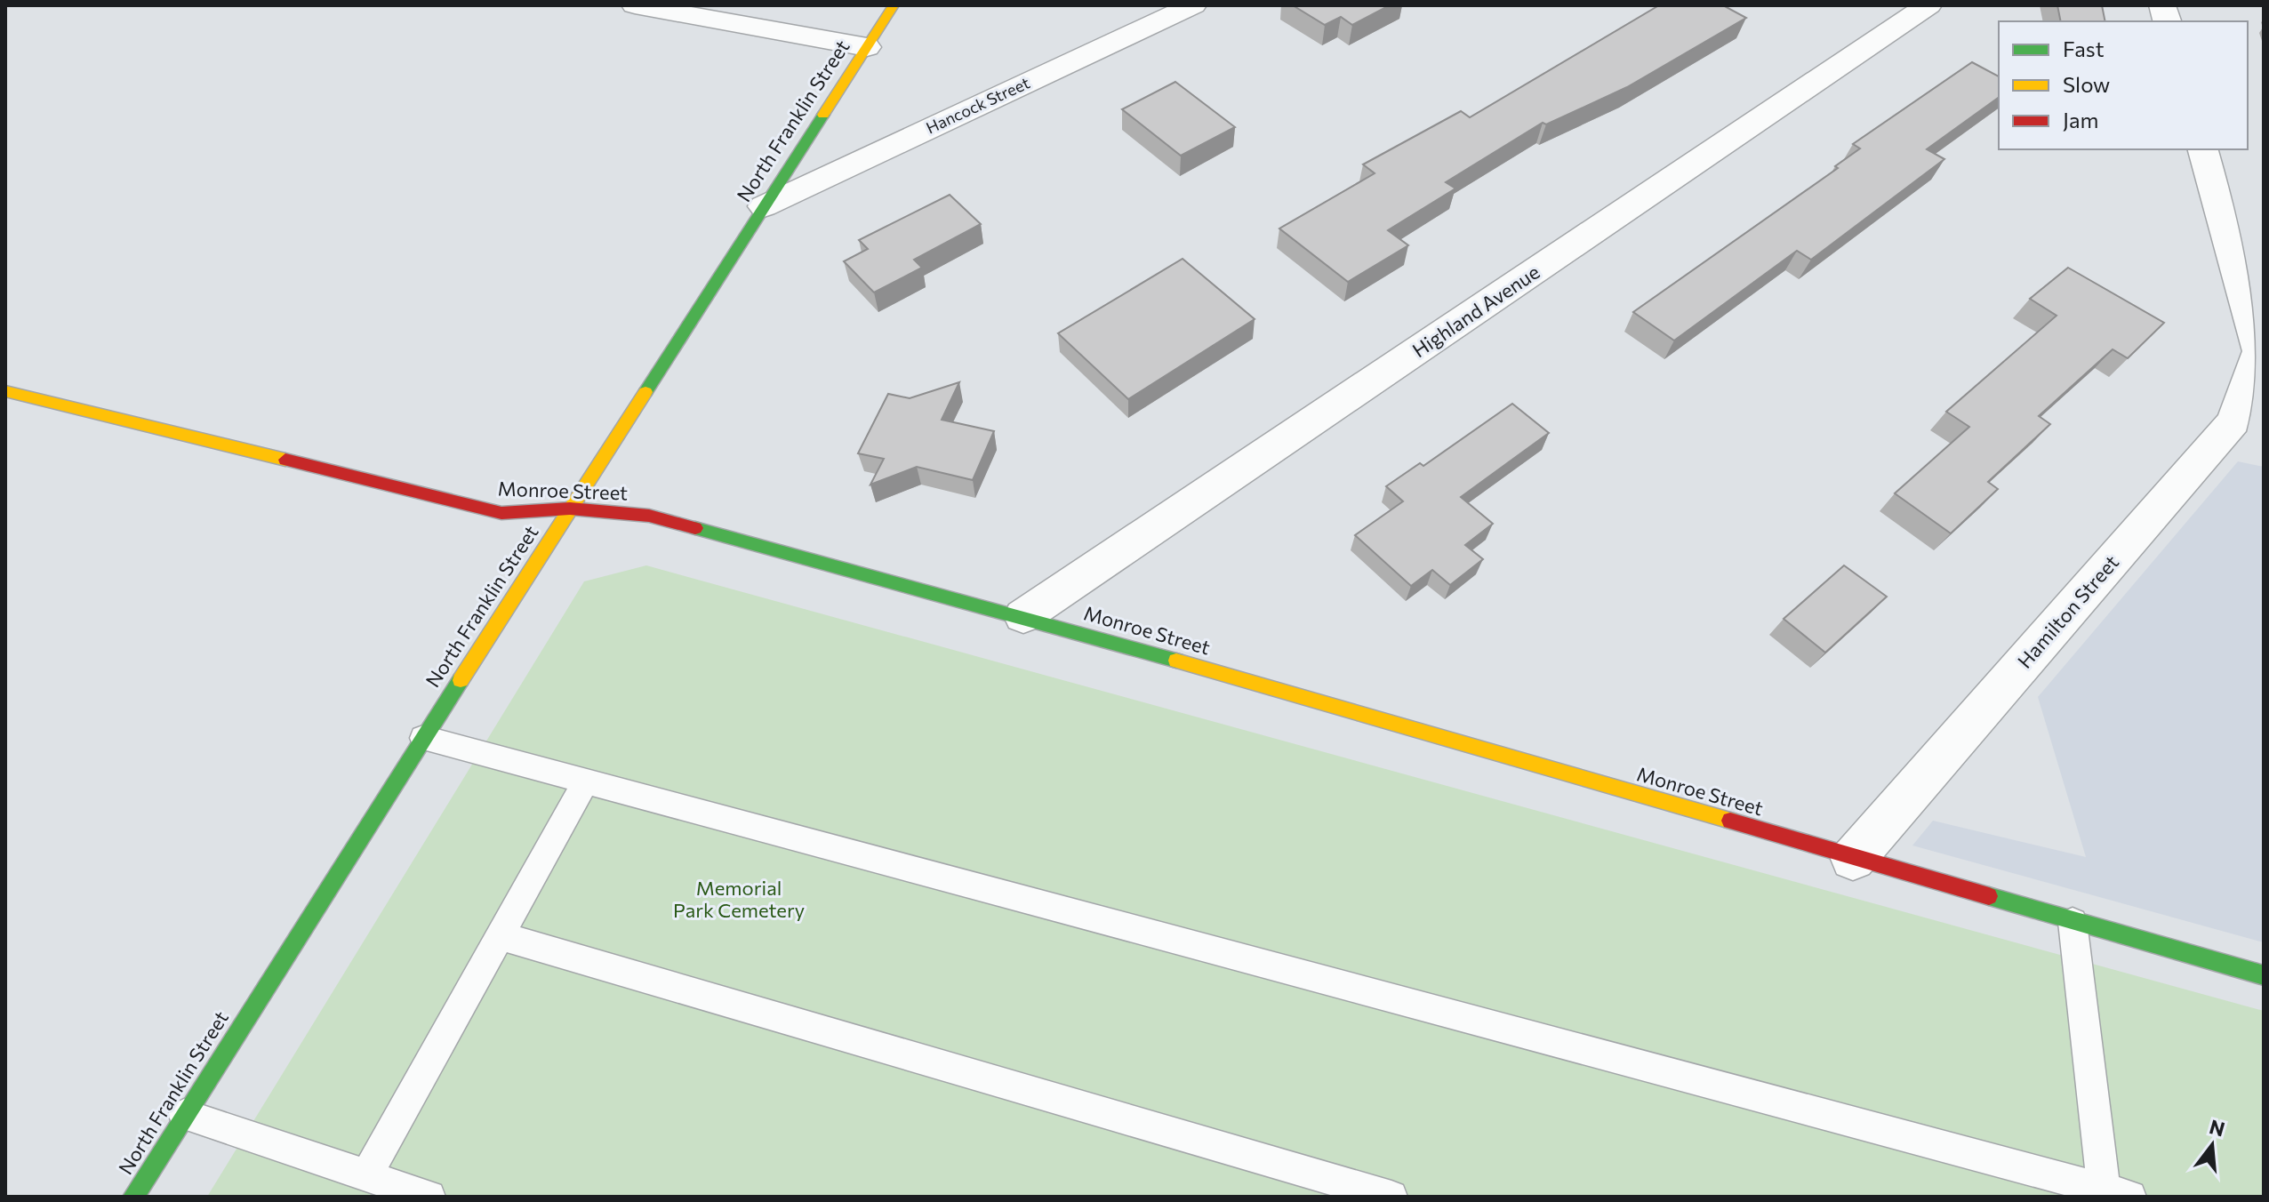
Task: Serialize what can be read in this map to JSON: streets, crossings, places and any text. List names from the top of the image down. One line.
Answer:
{"streets":{"street":["Hancock Street","North Franklin Street","Highland Avenue","Monroe Street","Hamilton Street"]},"crossings":[["Hancock Street","North Franklin Street"],["North Franklin Street","Monroe Street"],["Highland Avenue","Monroe Street"],["Monroe Street","Hamilton Street"]],"parks":["Memorial Park Cemetery"],"legend":["Fast","Slow","Jam"],"north":"top"}
